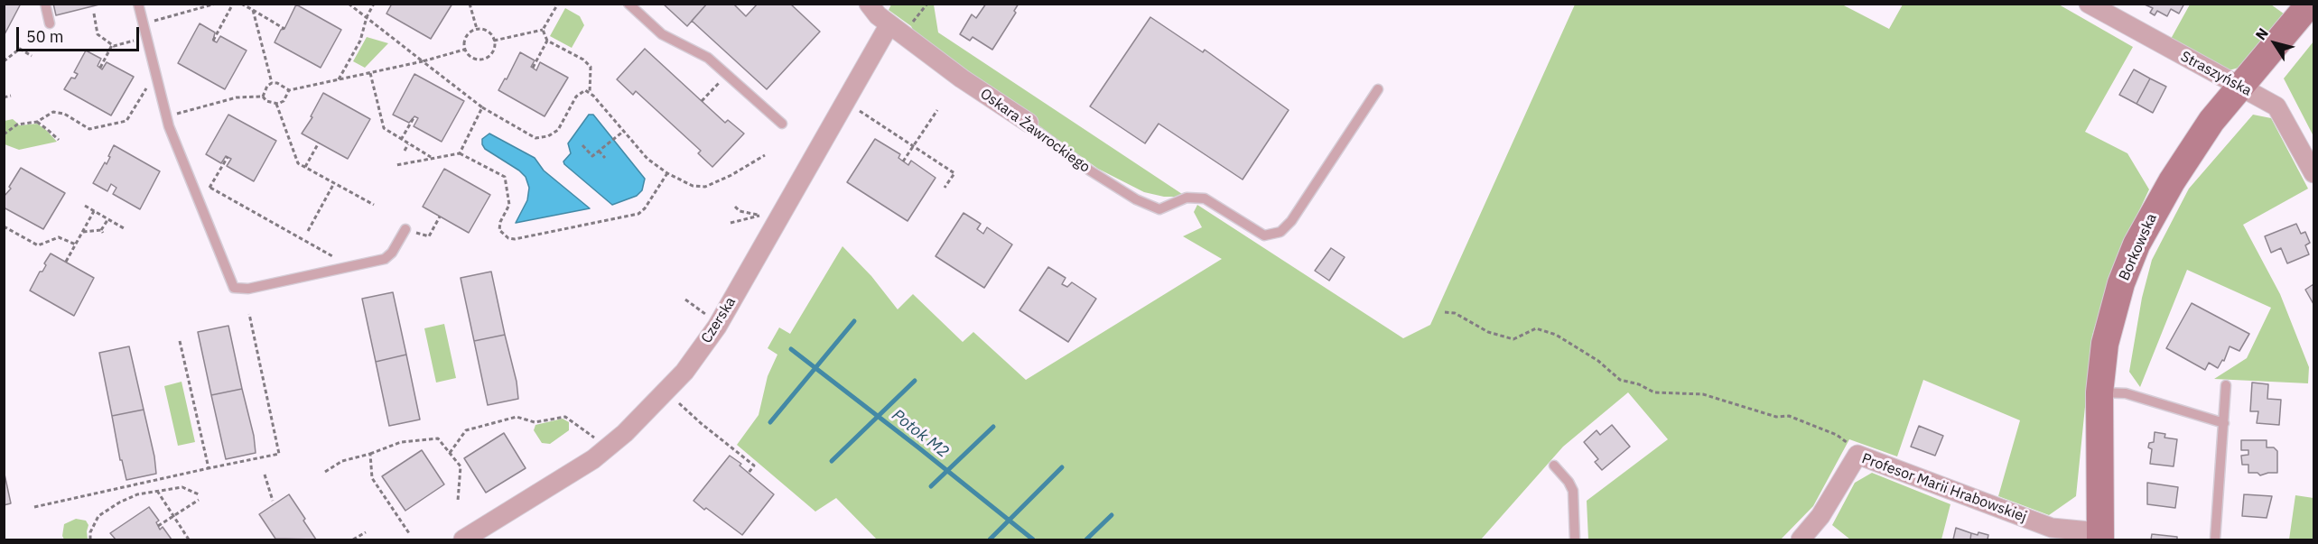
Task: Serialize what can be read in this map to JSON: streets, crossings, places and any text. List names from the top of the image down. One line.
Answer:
{"streets":{"street":["Straszyńska","Oskara Żawrockiego","Borkowska","Czerska","Profesor Marii Hrabowskiej"]},"crossings":[["Straszyńska","Borkowska"],["Oskara Żawrockiego","Czerska"],["Borkowska","Profesor Marii Hrabowskiej"]],"water":["Potok M2"],"scale_bar":"50 m","north":"top left"}
